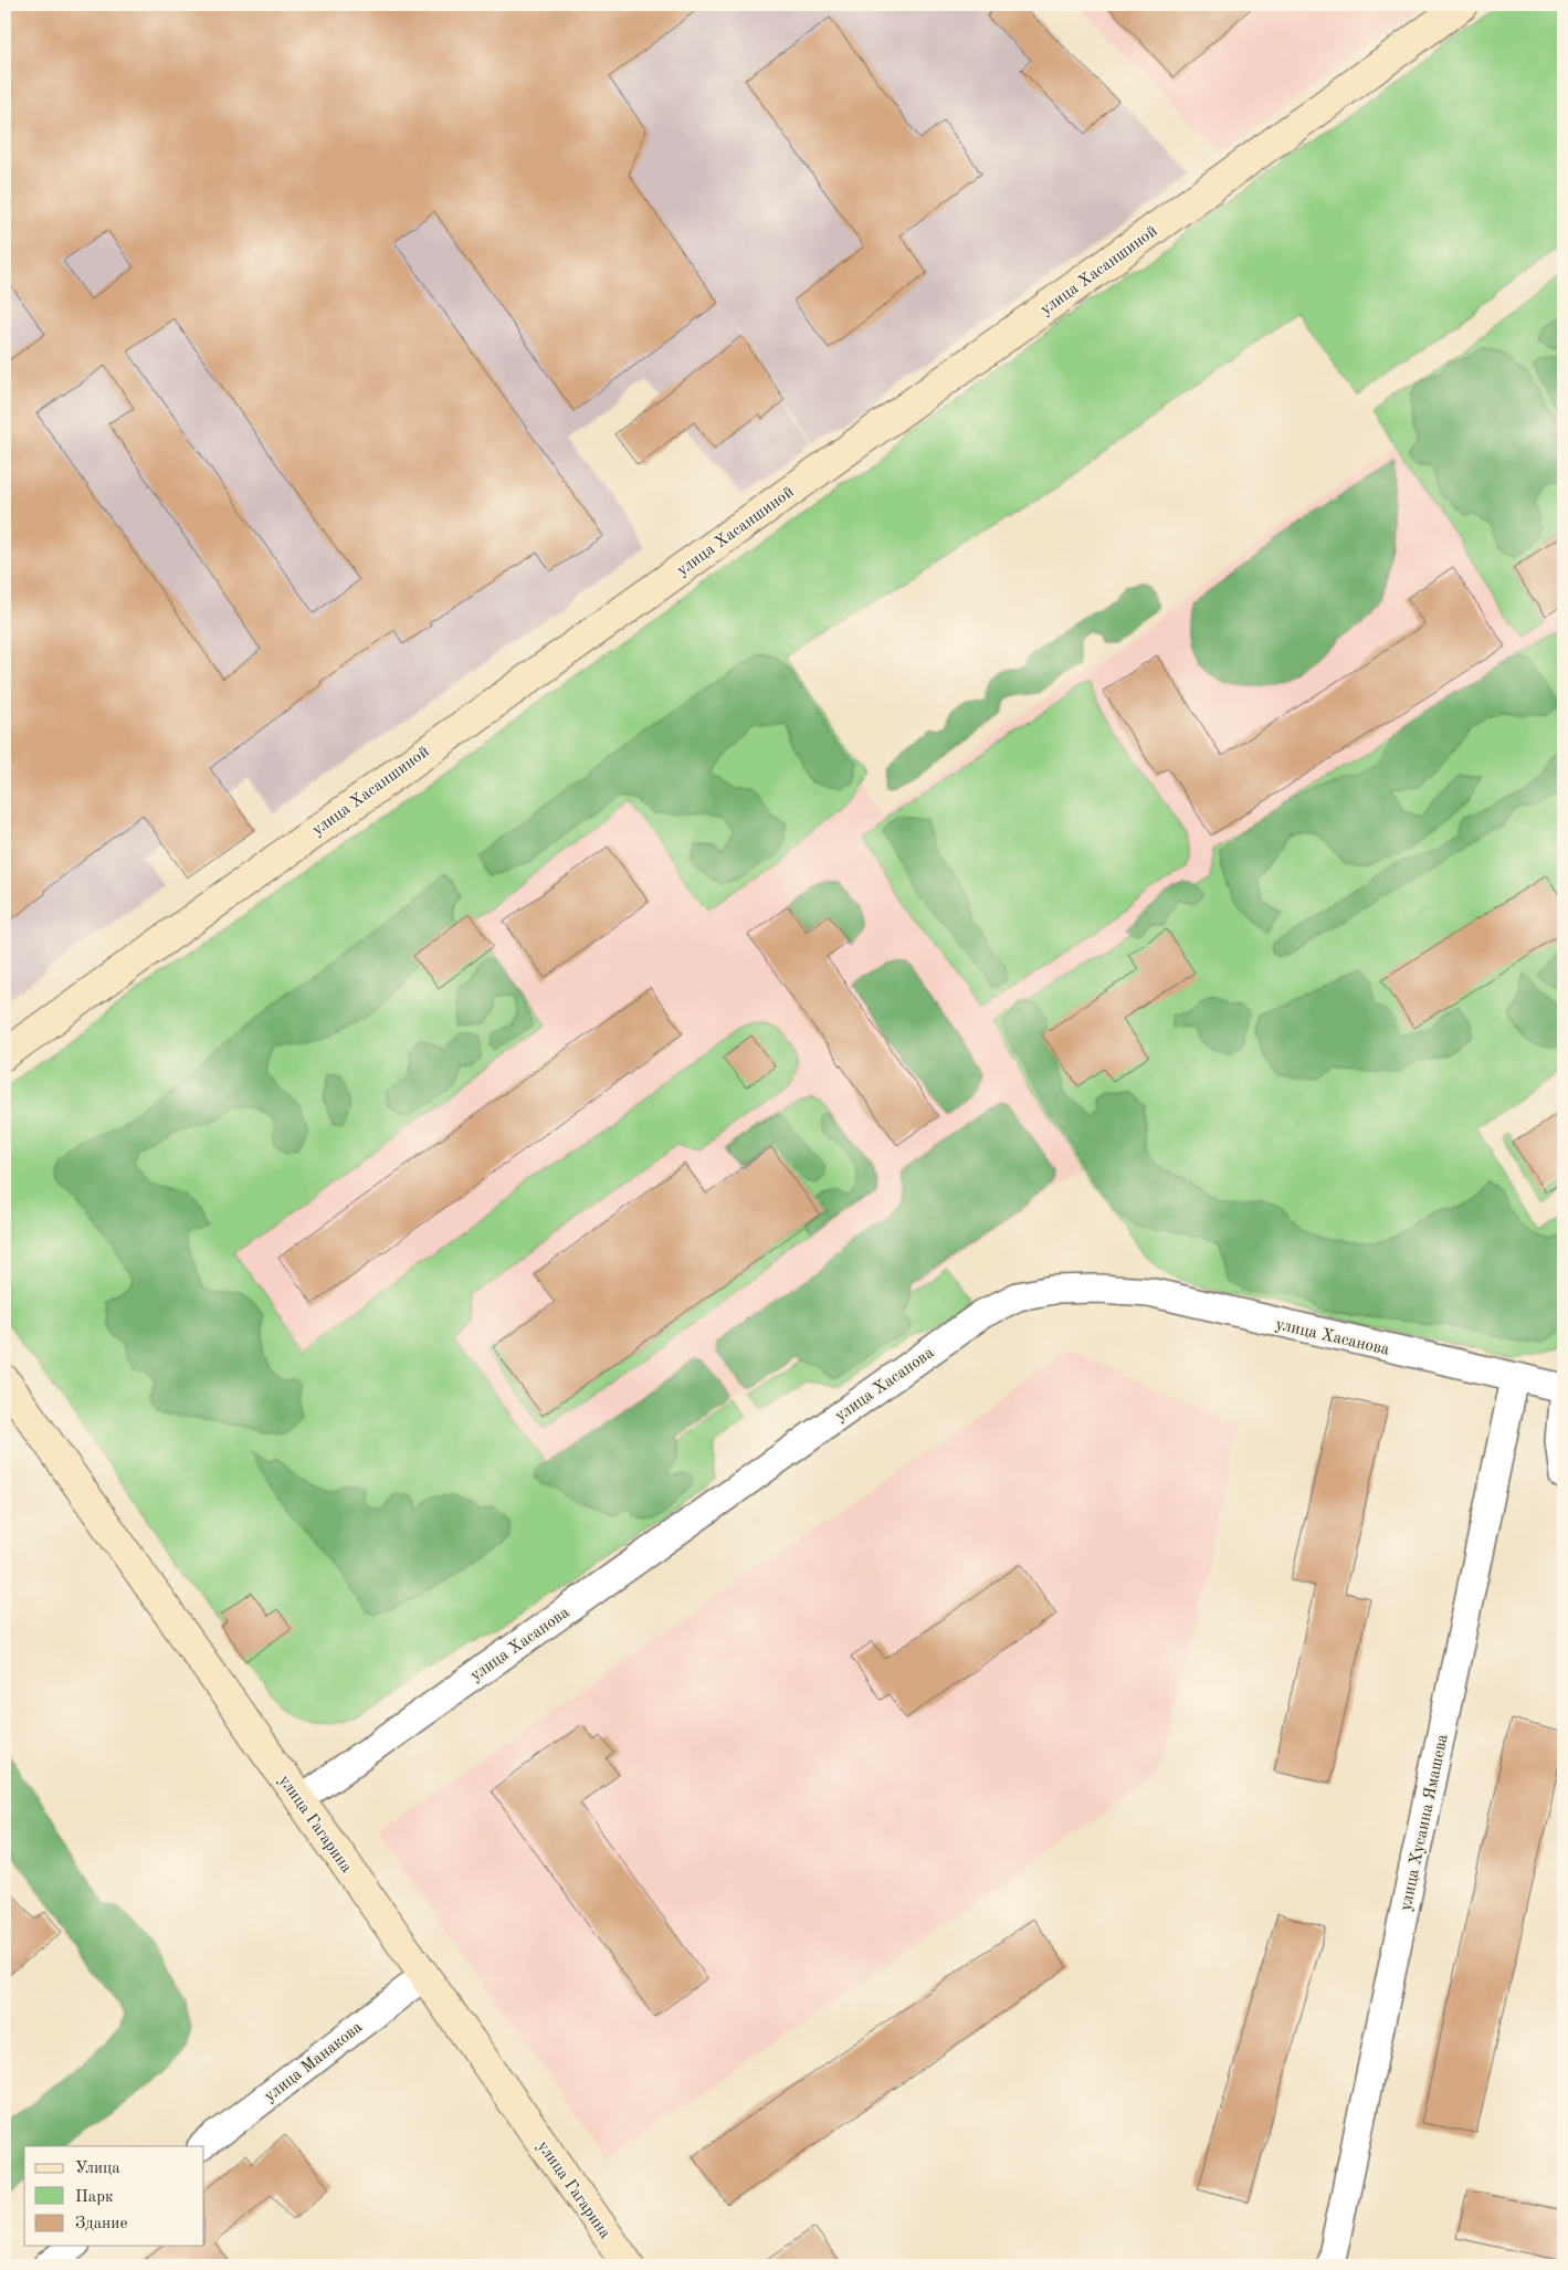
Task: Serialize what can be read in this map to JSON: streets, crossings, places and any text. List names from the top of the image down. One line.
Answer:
{"streets":{"street":["улица Хасаншиной","улица Хасанова","улица Хусаина Ямашева","улица Гагарина","улица Манакова"]},"crossings":[["улица Хасанова","улица Хусаина Ямашева"],["улица Хасанова","улица Гагарина"],["улица Гагарина","улица Манакова"]],"legend":["Улица","Парк","Здание"]}
